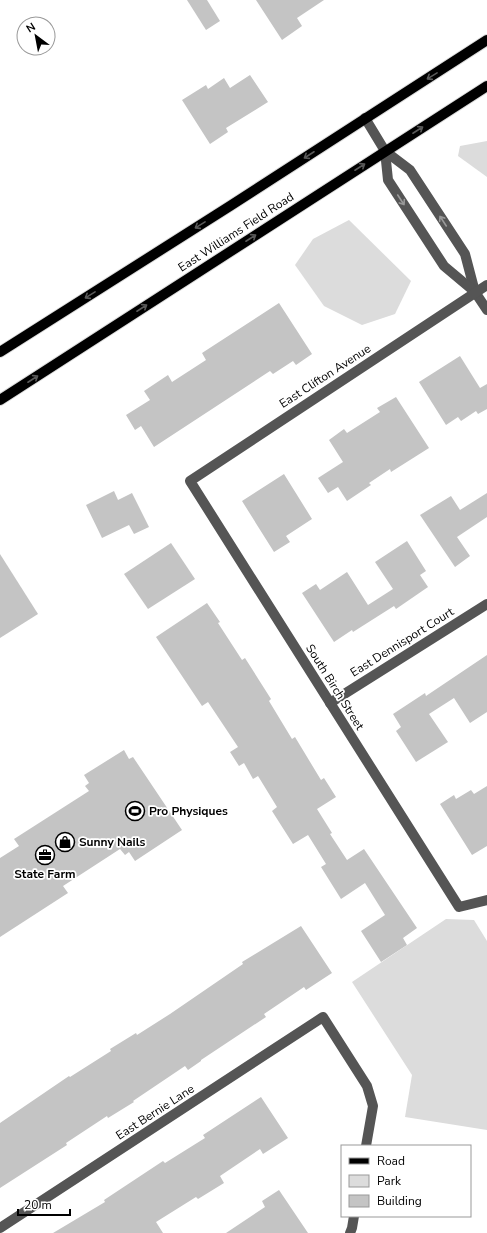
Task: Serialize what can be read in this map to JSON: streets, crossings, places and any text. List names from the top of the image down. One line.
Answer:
{"streets":{"main road":["East Williams Field Road"],"street":["East Clifton Avenue","East Dennisport Court","South Birch Street","East Bernie Lane"]},"crossings":[["East Clifton Avenue","South Birch Street"],["East Dennisport Court","South Birch Street"]],"places":{"sports":["Pro Physiques"],"shop":["Sunny Nails"],"office":["State Farm"]},"legend":["Road","Park","Building"],"scale_bar":"20 m","north":"top left"}
